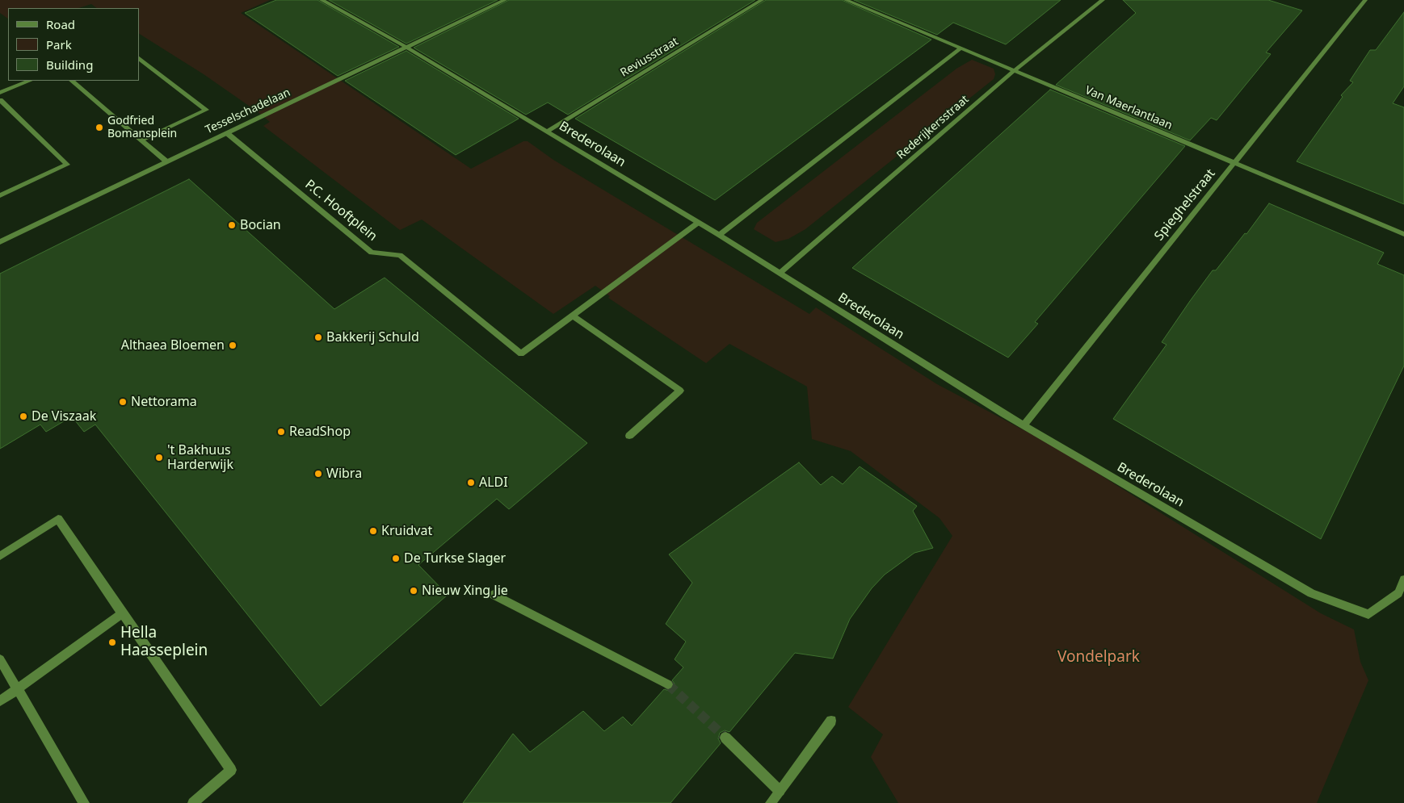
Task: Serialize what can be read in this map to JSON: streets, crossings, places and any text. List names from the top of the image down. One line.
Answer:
{"streets":{"street":["Reviusstraat","Van Maerlantlaan","Tesselschadelaan","Rederijkersstraat","Brederolaan","Spieghelstraat","P.C. Hooftplein"]},"crossings":[["Reviusstraat","Brederolaan"],["Van Maerlantlaan","Rederijkersstraat"],["Van Maerlantlaan","Spieghelstraat"],["Tesselschadelaan","Brederolaan"],["Tesselschadelaan","P.C. Hooftplein"],["Rederijkersstraat","Brederolaan"],["Brederolaan","Spieghelstraat"]],"parks":["Vondelpark"],"places":["Godfried Bomansplein","Bocian","Bakkerij Schuld","Althaea Bloemen","Nettorama","De Viszaak","ReadShop","'t Bakhuus Harderwijk","Wibra","ALDI","Kruidvat","De Turkse Slager","Nieuw Xing Jie","Hella Haasseplein"],"legend":["Road","Park","Building"]}
